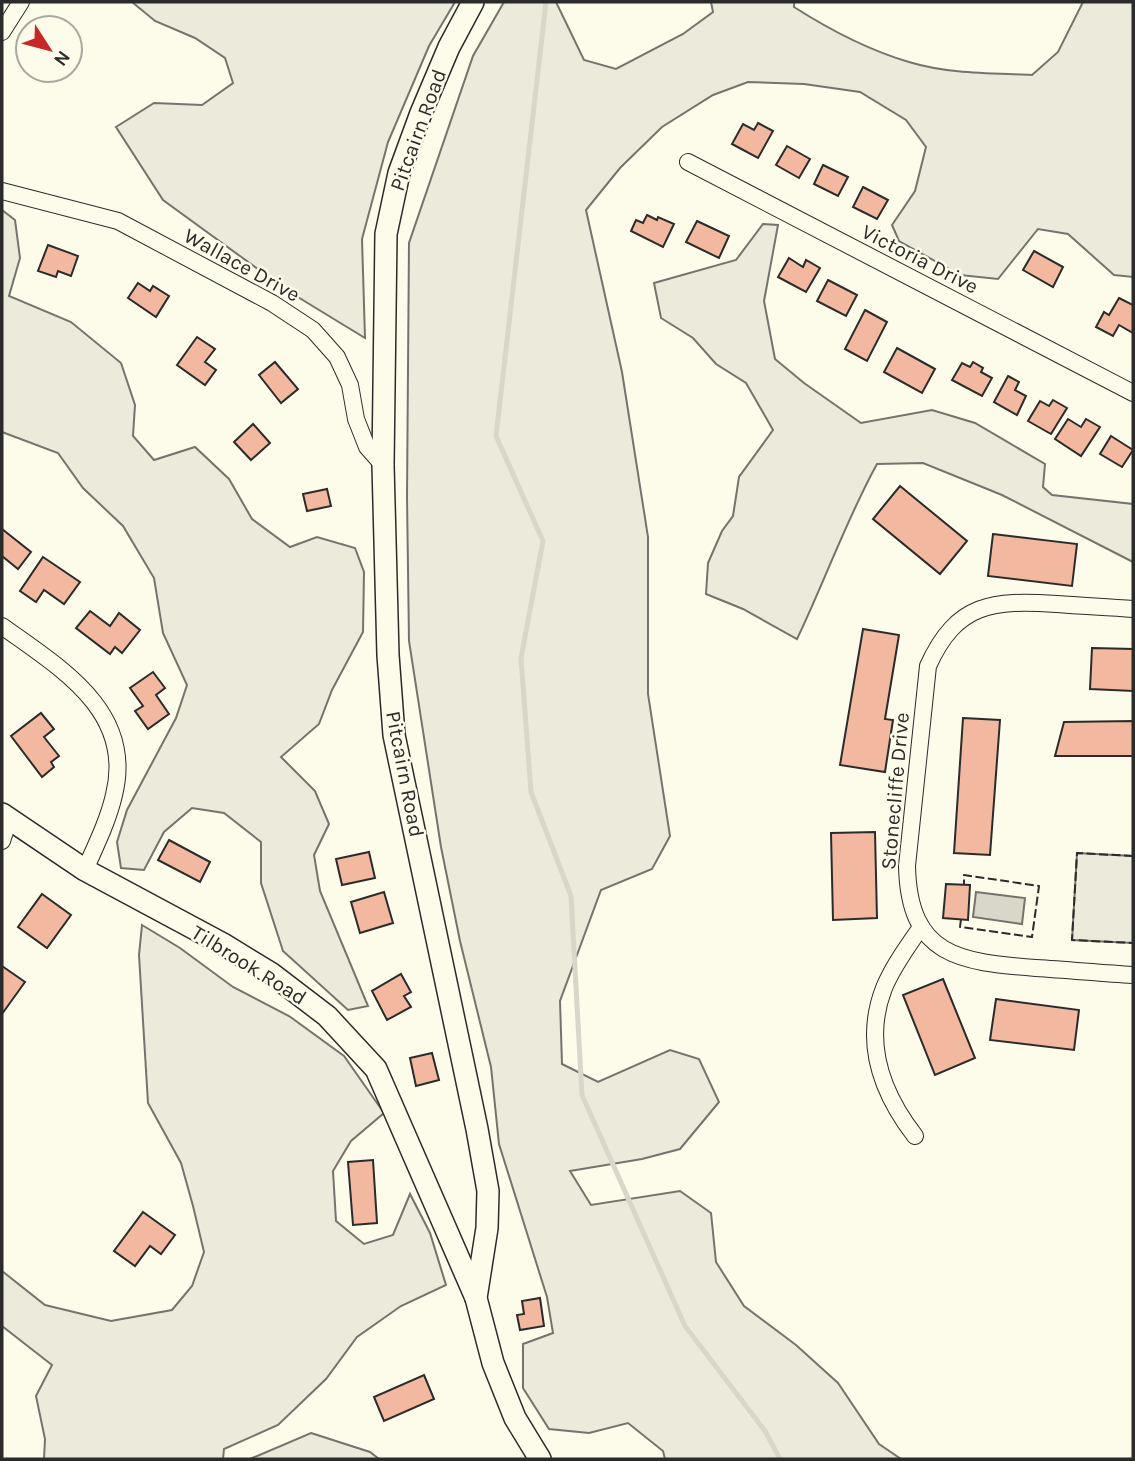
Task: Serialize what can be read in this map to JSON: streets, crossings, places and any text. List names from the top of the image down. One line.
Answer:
{"streets":{"street":["Pitcairn Road","Victoria Drive","Wallace Drive","Stonecliffe Drive","Tilbrook Road"]},"crossings":[["Pitcairn Road","Wallace Drive"],["Pitcairn Road","Tilbrook Road"]],"north":"bottom right"}
